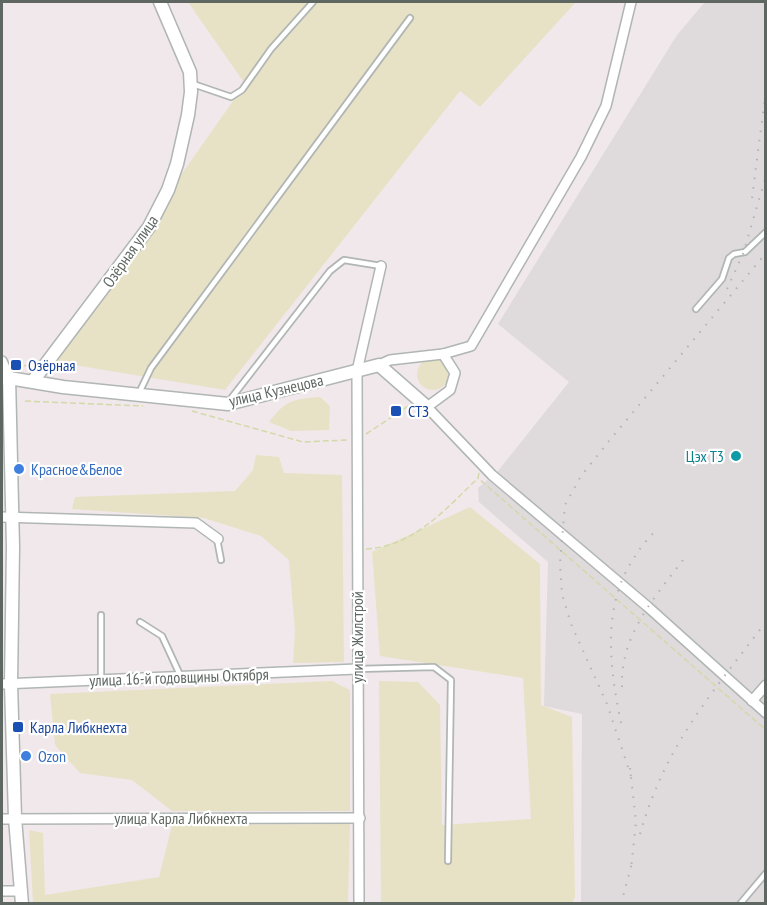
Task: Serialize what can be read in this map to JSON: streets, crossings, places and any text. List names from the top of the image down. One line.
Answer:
{"streets":{"street":["Озёрная улица","улица Кузнецова","улица Жилстрой","улица 16-й годовщины Октября","улица Карла Либкнехта"]},"crossings":[["Озёрная улица","улица Кузнецова"],["улица Кузнецова","улица Жилстрой"],["улица Жилстрой","улица 16-й годовщины Октября"],["улица Жилстрой","улица Карла Либкнехта"]],"places":{"transit":["Озёрная","СТЗ","Карла Либкнехта"],"other":["Цэх Т3","Красное&Белое","Ozon"]}}
